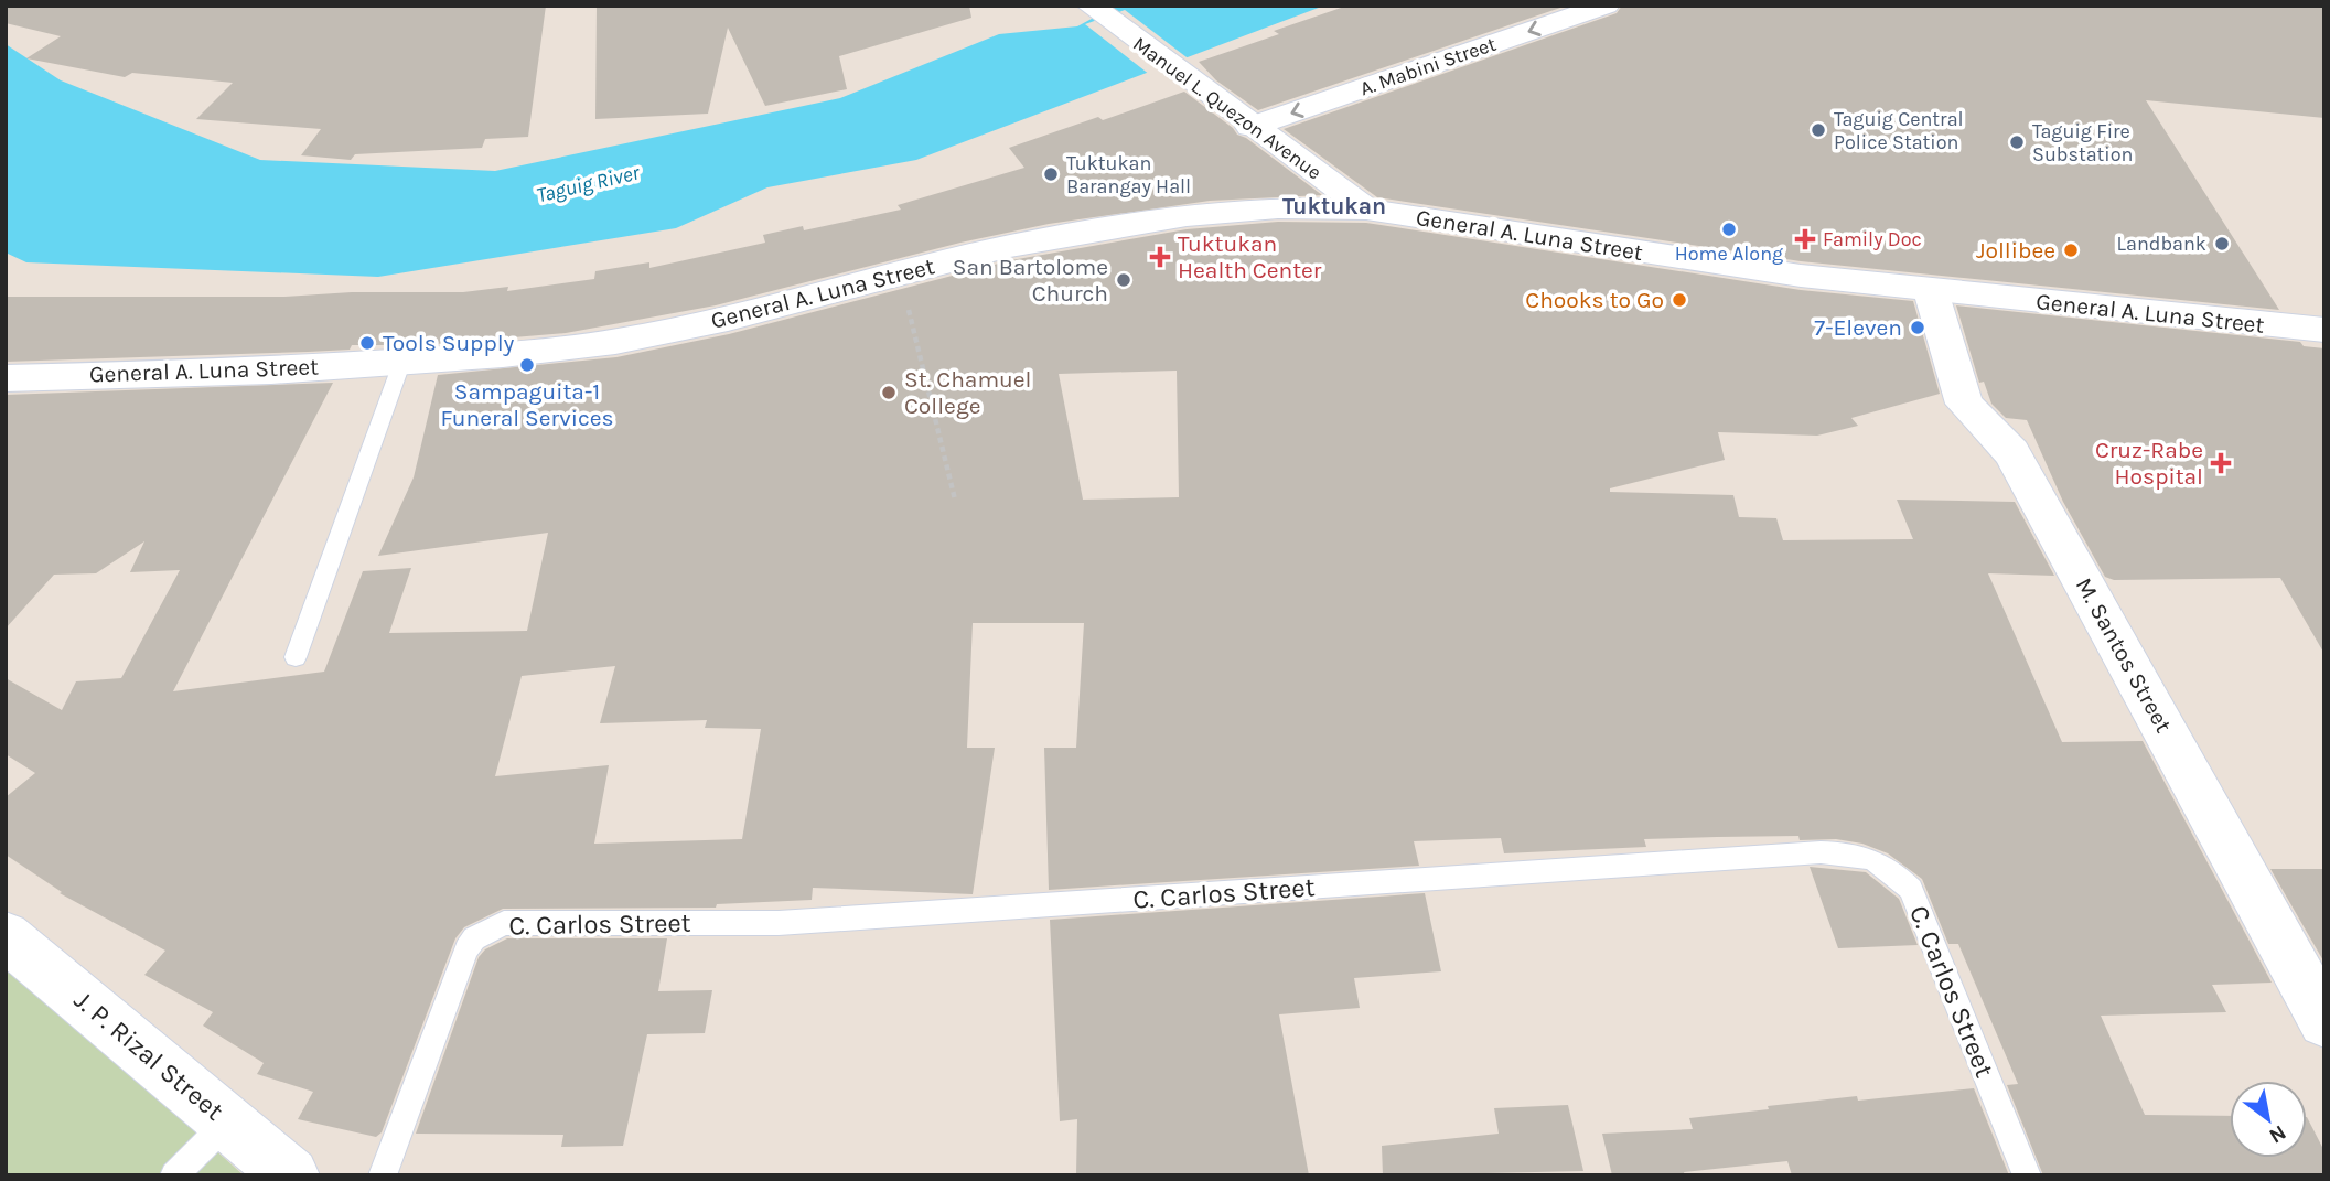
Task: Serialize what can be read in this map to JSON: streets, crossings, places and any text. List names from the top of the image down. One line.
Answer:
{"streets":{"main road":["A. Mabini Street","Manuel L. Quezon Avenue","General A. Luna Street","M. Santos Street","J. P. Rizal Street"],"lane":["C. Carlos Street"]},"crossings":[["A. Mabini Street","Manuel L. Quezon Avenue"],["Manuel L. Quezon Avenue","General A. Luna Street"],["General A. Luna Street","M. Santos Street"]],"one_way":["A. Mabini Street"],"districts":["Tuktukan"],"water":["Taguig River"],"places":{"other":["Taguig Central Police Station","Taguig Fire Substation","Tuktukan Barangay Hall","Home Along","Landbank","Jollibee","San Bartolome Church","Chooks to Go","7-Eleven","Tools Supply","Sampaguita-1 Funeral Services","St. Chamuel College"],"health":["Family Doc","Tuktukan Health Center","Cruz-Rabe Hospital"]},"north":"bottom right"}
